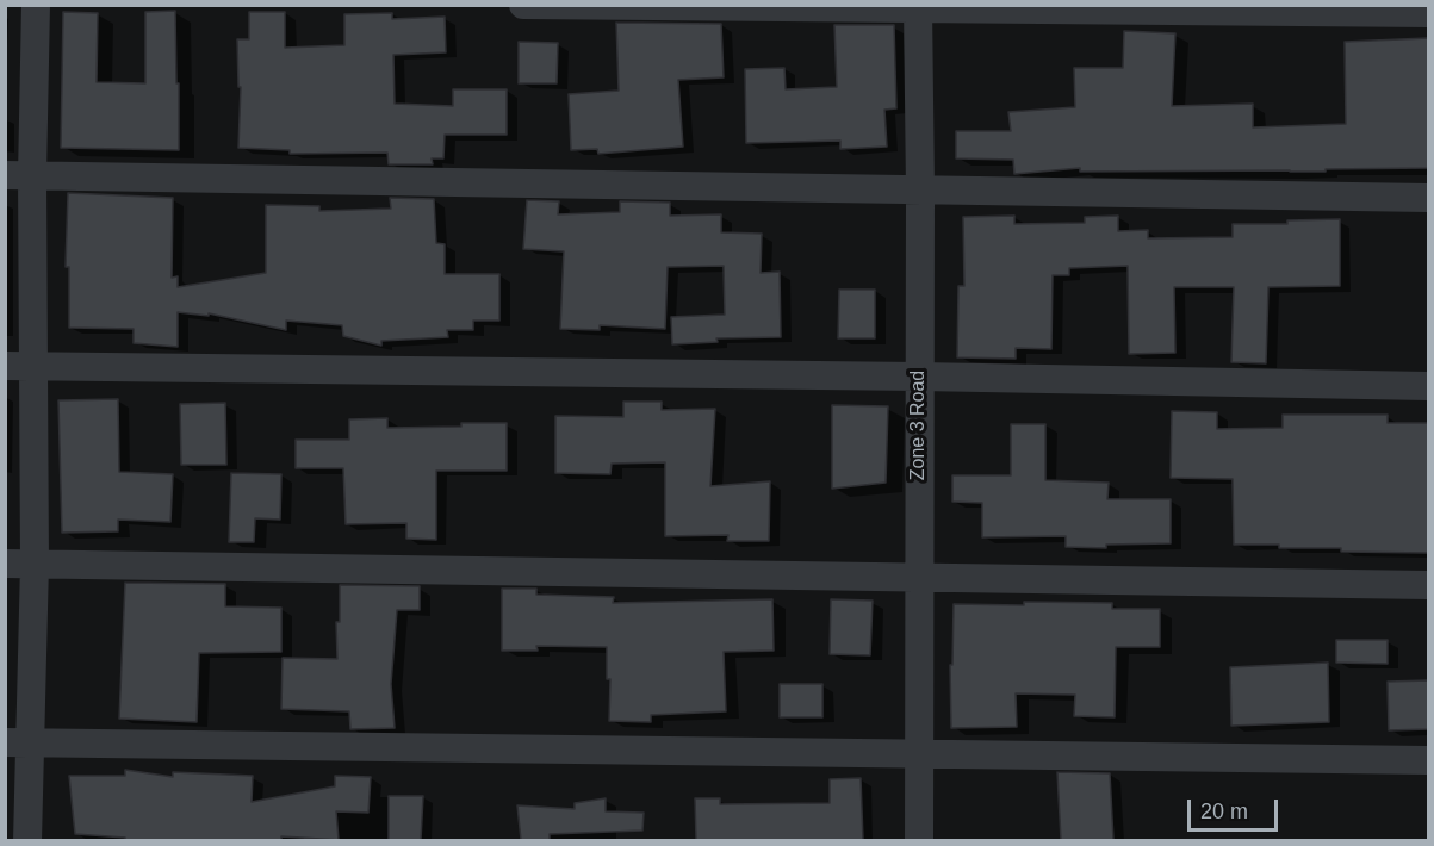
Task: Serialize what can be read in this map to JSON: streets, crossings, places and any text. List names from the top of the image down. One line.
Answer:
{"streets":{"street":["Zone 3 Road"]},"scale_bar":"20 m"}
